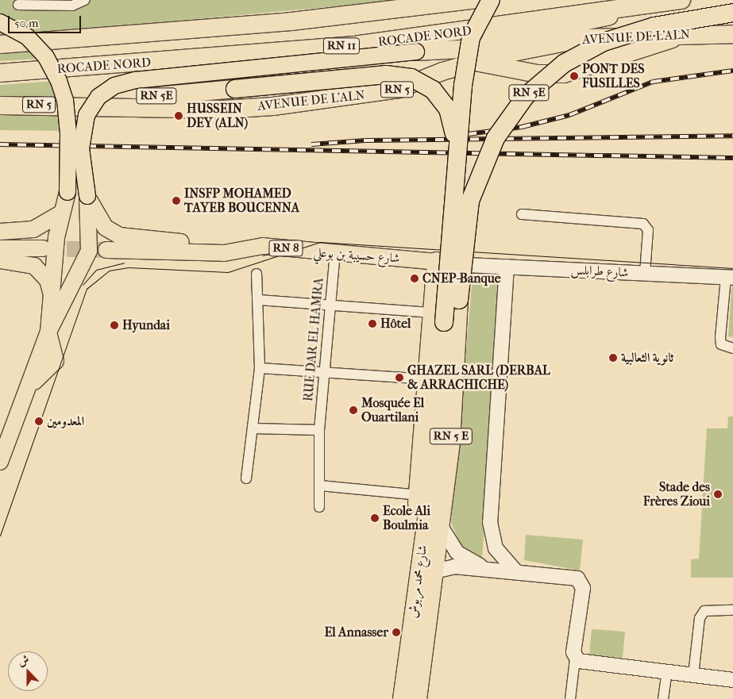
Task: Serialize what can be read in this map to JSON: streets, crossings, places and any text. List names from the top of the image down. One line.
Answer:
{"streets":{"highway":["ROCADE NORD","AVENUE DE L'ALN","RN 11","RN 5","RN 5E","RN 5 E","شارع محمد مربوش"],"main road":["RN 8","شارع حسيبة بن بوعلي","شارع طرابلس"],"street":["RUE DAR EL HAMRA"]},"crossings":[["AVENUE DE L'ALN","RN 5E"],["RN 5E","RN 5 E"],["شارع حسيبة بن بوعلي","شارع طرابلس"],["شارع حسيبة بن بوعلي","RUE DAR EL HAMRA"],["RN 5 E","شارع محمد مربوش"]],"places":["PONT DES FUSILLES","HUSSEIN DEY (ALN)","INSFP MOHAMED TAYEB BOUCENNA","CNEP-Banque","Hôtel","Hyundai","ثانوية الثعالبية","GHAZEL SARL (DERBAL & ARRACHICHE)","Mosquée El Ouartilani","المعدومين","Stade des Frères Zioui","Ecole Ali Boulmia","El Annasser"],"scale_bar":"50 m","north":"top"}
